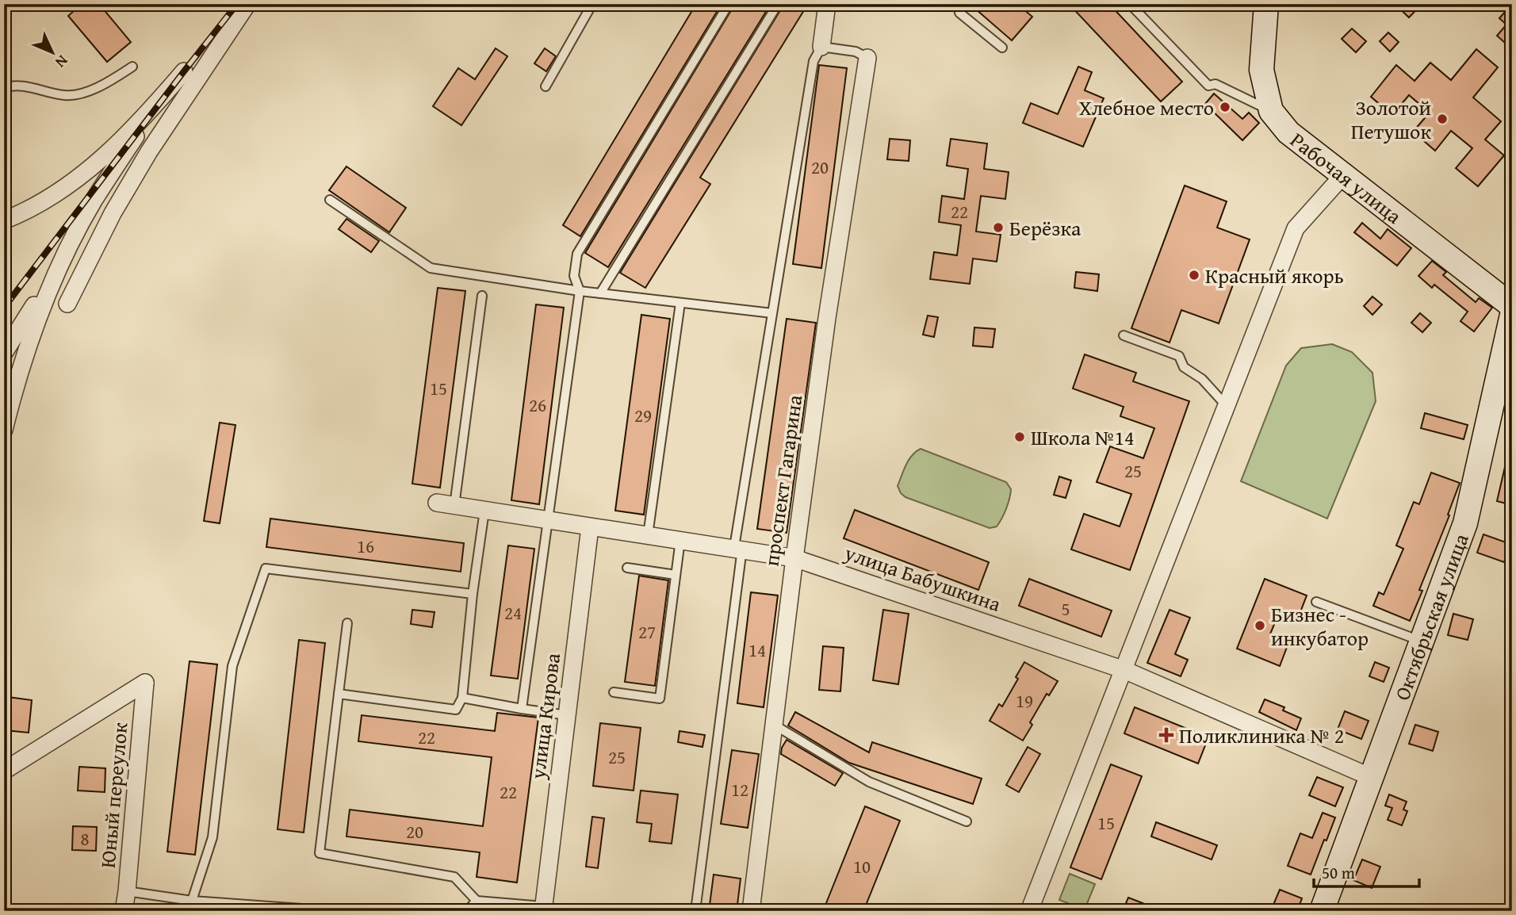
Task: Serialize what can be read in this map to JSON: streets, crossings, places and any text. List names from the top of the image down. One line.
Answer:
{"streets":{"street":["Рабочая улица","проспект Гагарина","улица Бабушкина","Октябрьская улица","улица Кирова","Юный переулок"]},"crossings":[["проспект Гагарина","улица Бабушкина"],["улица Бабушкина","Октябрьская улица"],["улица Бабушкина","улица Кирова"]],"places":{"other":["Хлебное место","Золотой Петушок","Берёзка","Красный якорь","Школа №14","Бизнес - инкубатор"],"health":["Поликлиника № 2"]},"house_numbers":["20","22","15","26","29","25","16","5","24","27","14","19","22","25","12","22","15","20","8","10"],"scale_bar":"50 m","north":"bottom right"}
